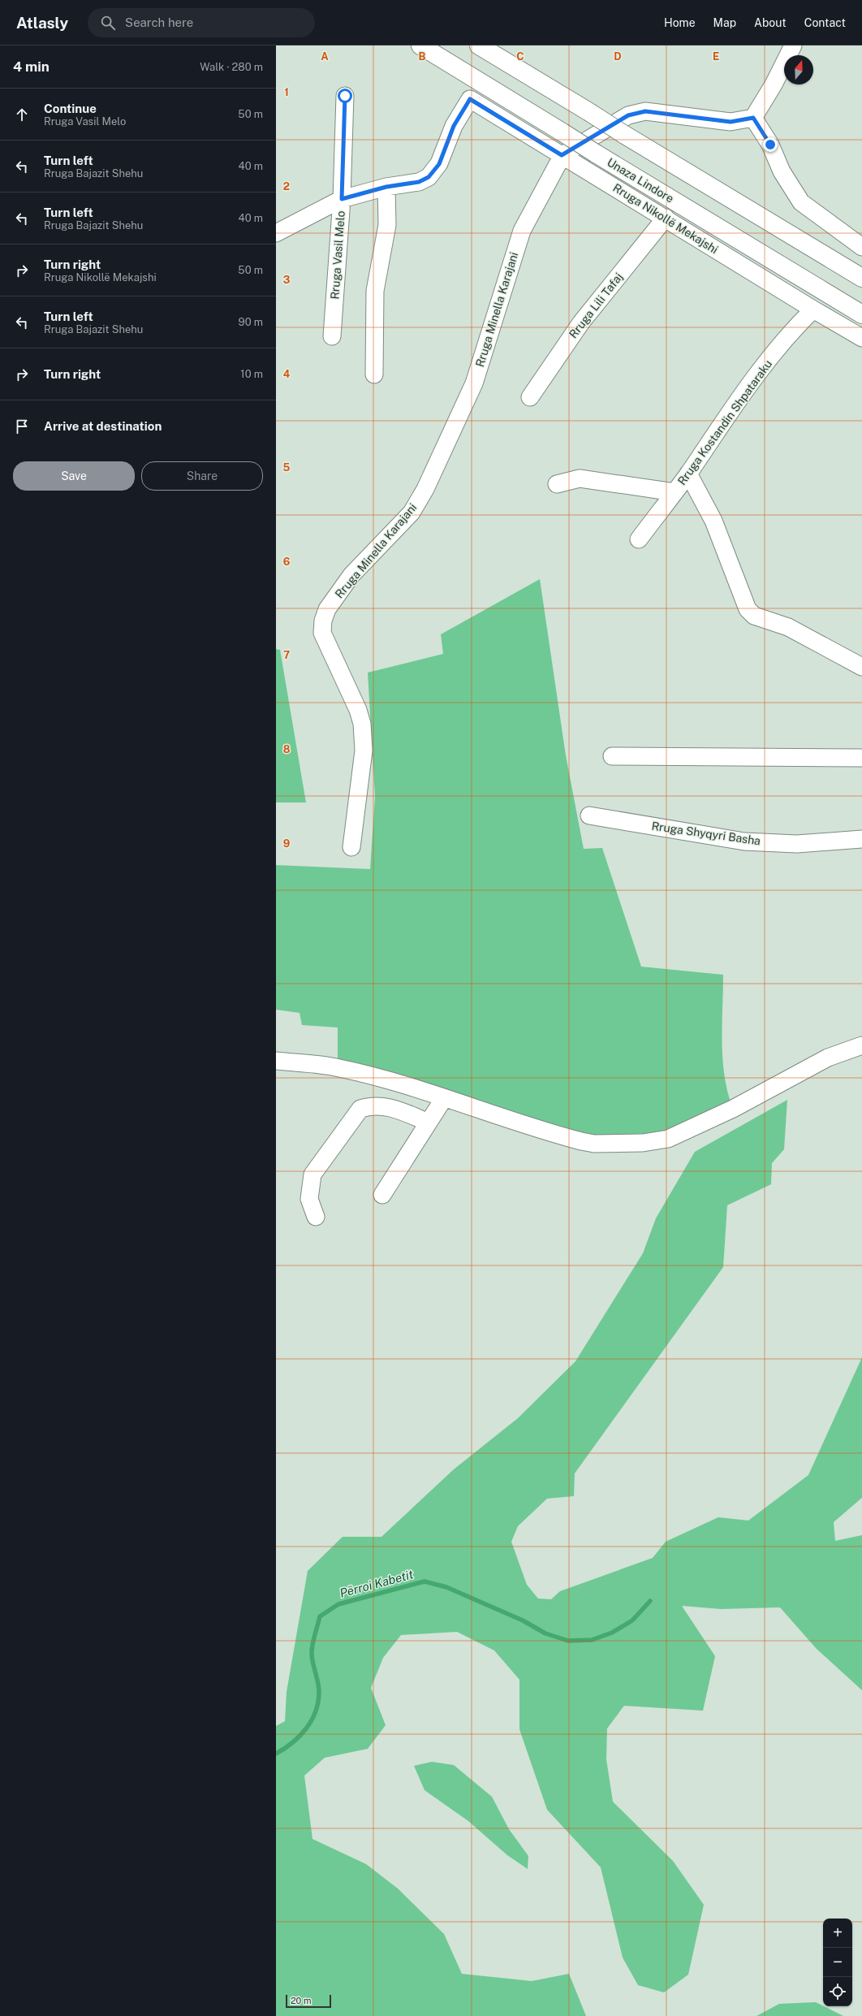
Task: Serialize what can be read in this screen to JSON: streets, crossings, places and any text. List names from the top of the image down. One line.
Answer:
{"streets":{"highway":["Unaza Lindore"],"street":["Rruga Nikollë Mekajshi","Rruga Vasil Melo","Rruga Lili Tafaj","Rruga Minella Karajani","Rruga Kostandin Shpataraku","Rruga Shyqyri Basha"]},"crossings":[["Rruga Nikollë Mekajshi","Rruga Lili Tafaj"],["Rruga Nikollë Mekajshi","Rruga Minella Karajani"],["Rruga Nikollë Mekajshi","Rruga Kostandin Shpataraku"]],"water":["Përroi Kabetit"],"scale_bar":"20 m","north":"top","page":{"header":"Atlasly","search":"Search here","nav":["Home","Map","About","Contact"],"heading":["4 min","Walk · 280 m"],"list":[["Continue","Rruga Vasil Melo","50 m"],["Turn left","Rruga Bajazit Shehu","40 m"],["Turn left","Rruga Bajazit Shehu","40 m"],["Turn right","Rruga Nikollë Mekajshi","50 m"],["Turn left","Rruga Bajazit Shehu","90 m"],["Turn right","10 m"],"Arrive at destination"],"buttons":["Save","Share"],"map_buttons":["+","−"],"scale":"20 m"},"grid":{"columns":["A","B","C","D","E"],"rows":["1","2","3","4","5","6","7","8","9"]}}
